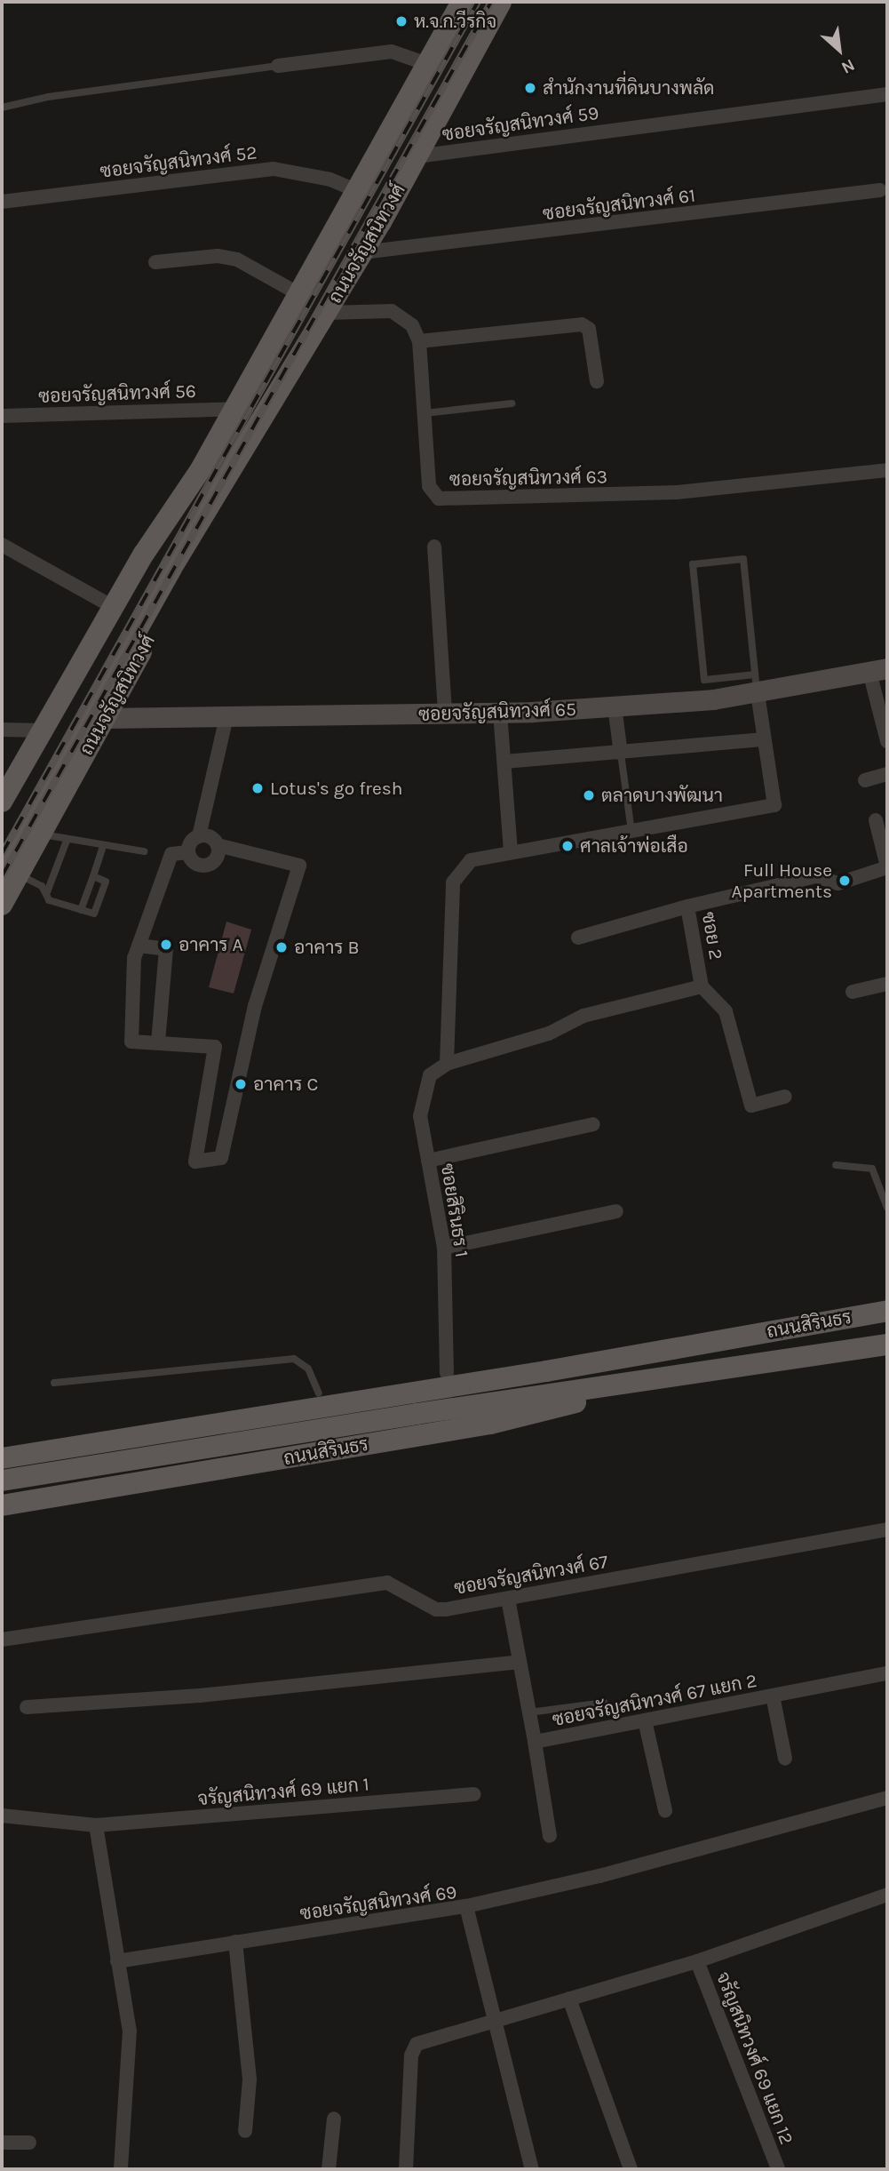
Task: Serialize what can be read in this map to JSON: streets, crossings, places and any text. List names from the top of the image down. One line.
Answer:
{"streets":{"main road":["ถนนจรัญสนิทวงศ์","ถนนสิรินธร"],"street":["ซอยจรัญสนิทวงศ์ 59","ซอยจรัญสนิทวงศ์ 52","ซอยจรัญสนิทวงศ์ 61","ซอยจรัญสนิทวงศ์ 56","ซอยจรัญสนิทวงศ์ 63","ซอยจรัญสนิทวงศ์ 65","ซอย 2","ซอยสิรินธร 1","ซอยจรัญสนิทวงศ์ 67","ซอยจรัญสนิทวงศ์ 67 แยก 2","จรัญสนิทวงศ์ 69 แยก 1","ซอยจรัญสนิทวงศ์ 69","จรัญสนิทวงศ์ 69 แยก 12"]},"crossings":[["ซอยจรัญสนิทวงศ์ 59","ถนนจรัญสนิทวงศ์"],["ซอยจรัญสนิทวงศ์ 52","ถนนจรัญสนิทวงศ์"],["ซอยจรัญสนิทวงศ์ 61","ถนนจรัญสนิทวงศ์"],["ถนนจรัญสนิทวงศ์","ซอยจรัญสนิทวงศ์ 56"],["ถนนจรัญสนิทวงศ์","ซอยจรัญสนิทวงศ์ 63"],["ถนนจรัญสนิทวงศ์","ซอยจรัญสนิทวงศ์ 65"],["ซอย 2","ซอยสิรินธร 1"],["ซอยสิรินธร 1","ถนนสิรินธร"],["ซอยจรัญสนิทวงศ์ 67","ซอยจรัญสนิทวงศ์ 67 แยก 2"]],"places":["ห.จ.ก.วีรกิจ","สำนักงานที่ดินบางพลัด","Lotus's go fresh","ตลาดบางพัฒนา","ศาลเจ้าพ่อเสือ","Full House Apartments","อาคาร A","อาคาร B","อาคาร C"],"north":"bottom right"}
